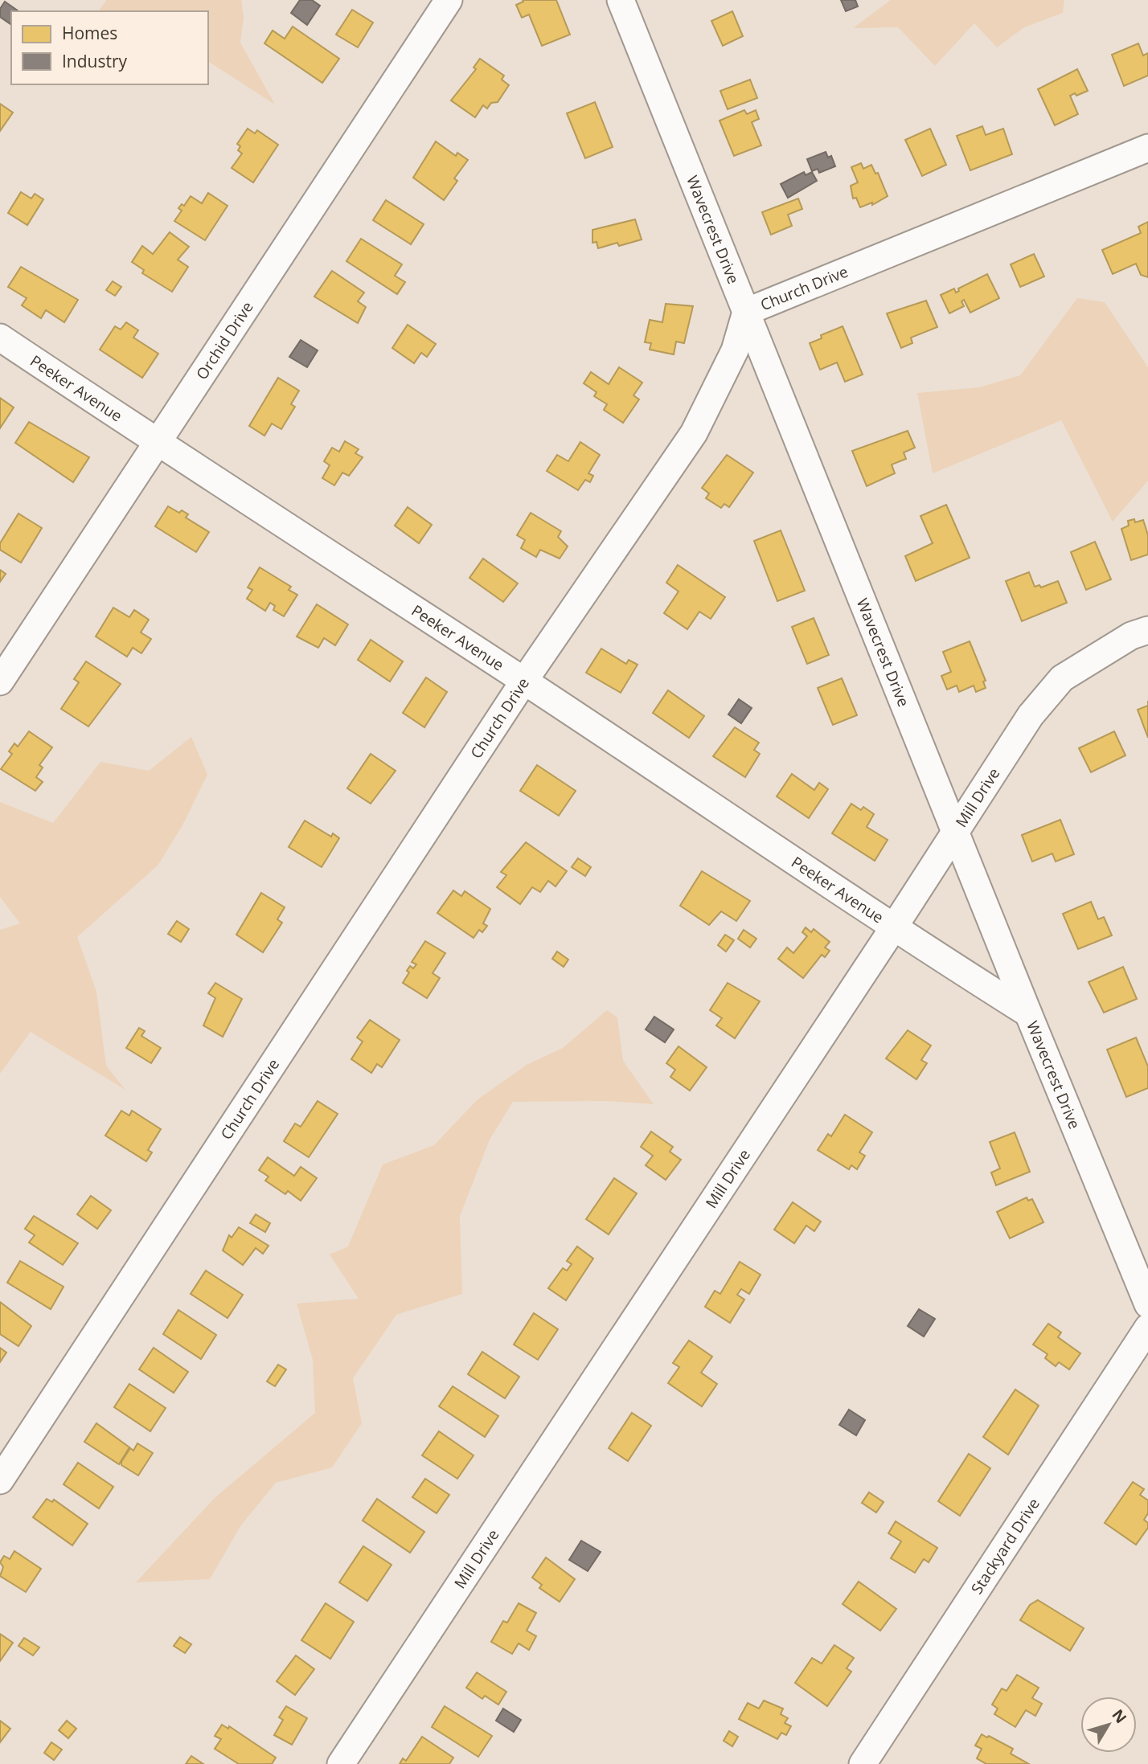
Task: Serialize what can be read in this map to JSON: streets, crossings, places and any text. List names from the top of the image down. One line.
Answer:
{"streets":{"street":["Wavecrest Drive","Church Drive","Orchid Drive","Peeker Avenue","Mill Drive","Stackyard Drive"]},"crossings":[["Wavecrest Drive","Church Drive"],["Wavecrest Drive","Peeker Avenue"],["Wavecrest Drive","Mill Drive"],["Church Drive","Peeker Avenue"],["Orchid Drive","Peeker Avenue"],["Peeker Avenue","Mill Drive"]],"legend":["Homes","Industry"],"north":"top right"}
